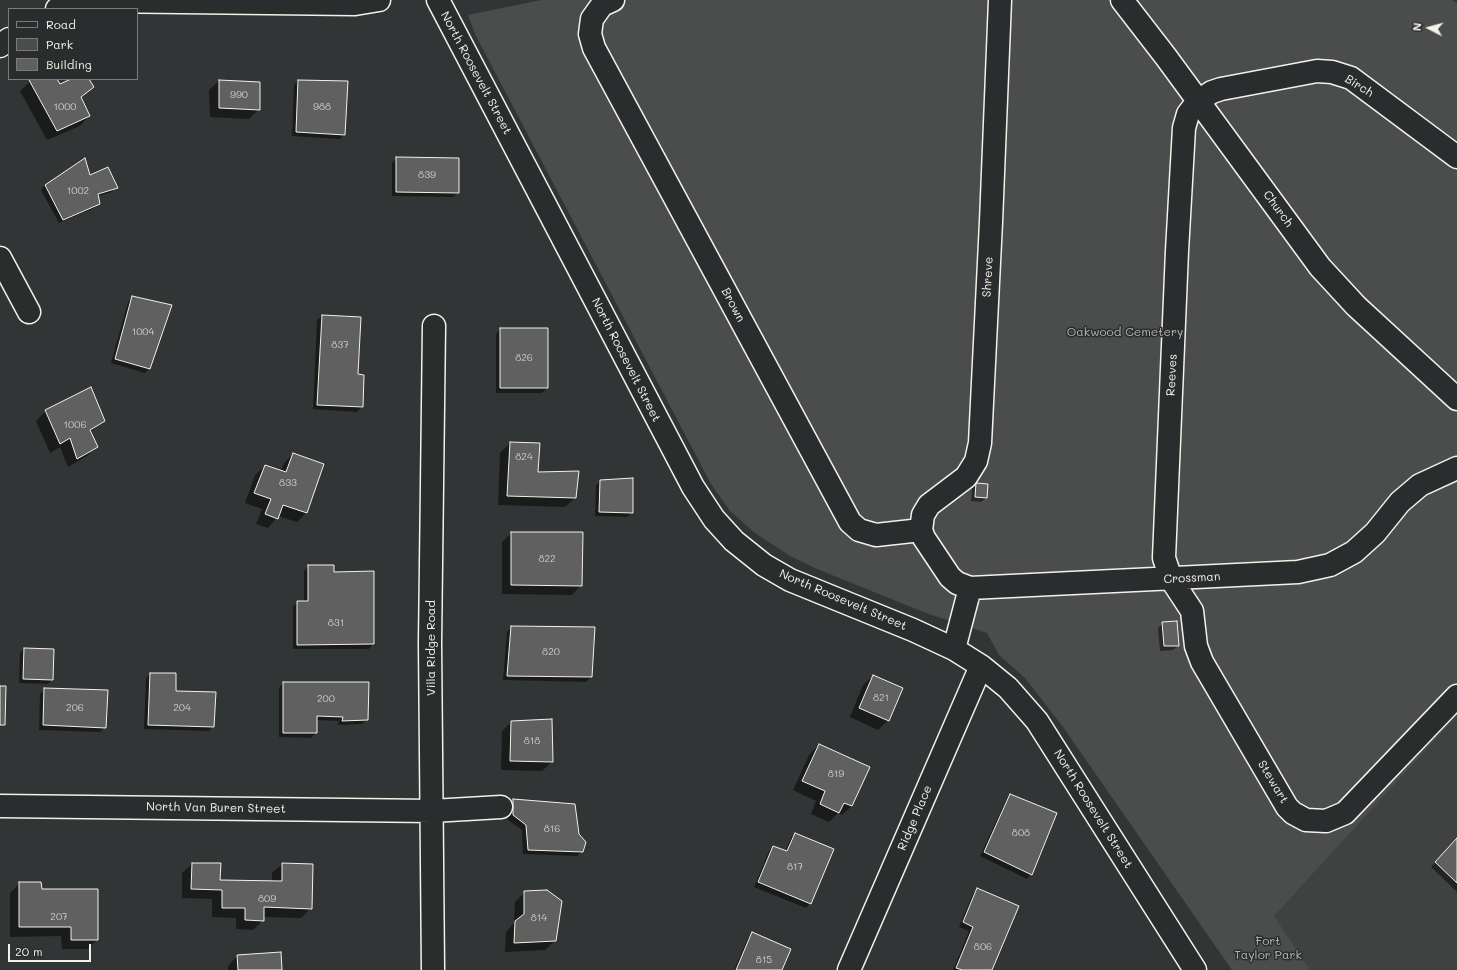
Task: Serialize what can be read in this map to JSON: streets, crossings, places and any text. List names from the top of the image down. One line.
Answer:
{"streets":{"street":["North Roosevelt Street","Birch","Church","Shreve","Brown","Reeves","Crossman","Villa Ridge Road","Stewart","North Van Buren Street","Ridge Place"]},"crossings":[["North Roosevelt Street","Ridge Place"],["Birch","Church"],["Birch","Reeves"],["Church","Reeves"],["Shreve","Brown"],["Reeves","Crossman"],["Reeves","Stewart"],["Crossman","Stewart"],["Villa Ridge Road","North Van Buren Street"]],"parks":["Oakwood Cemetery","Fort Taylor Park"],"house_numbers":["990","1000","988","839","1002","1004","837","826","1006","824","833","822","831","820","821","200","206","204","818","819","816","808","817","809","207","814","806","815"],"legend":["Road","Park","Building"],"scale_bar":"20 m","north":"left"}
